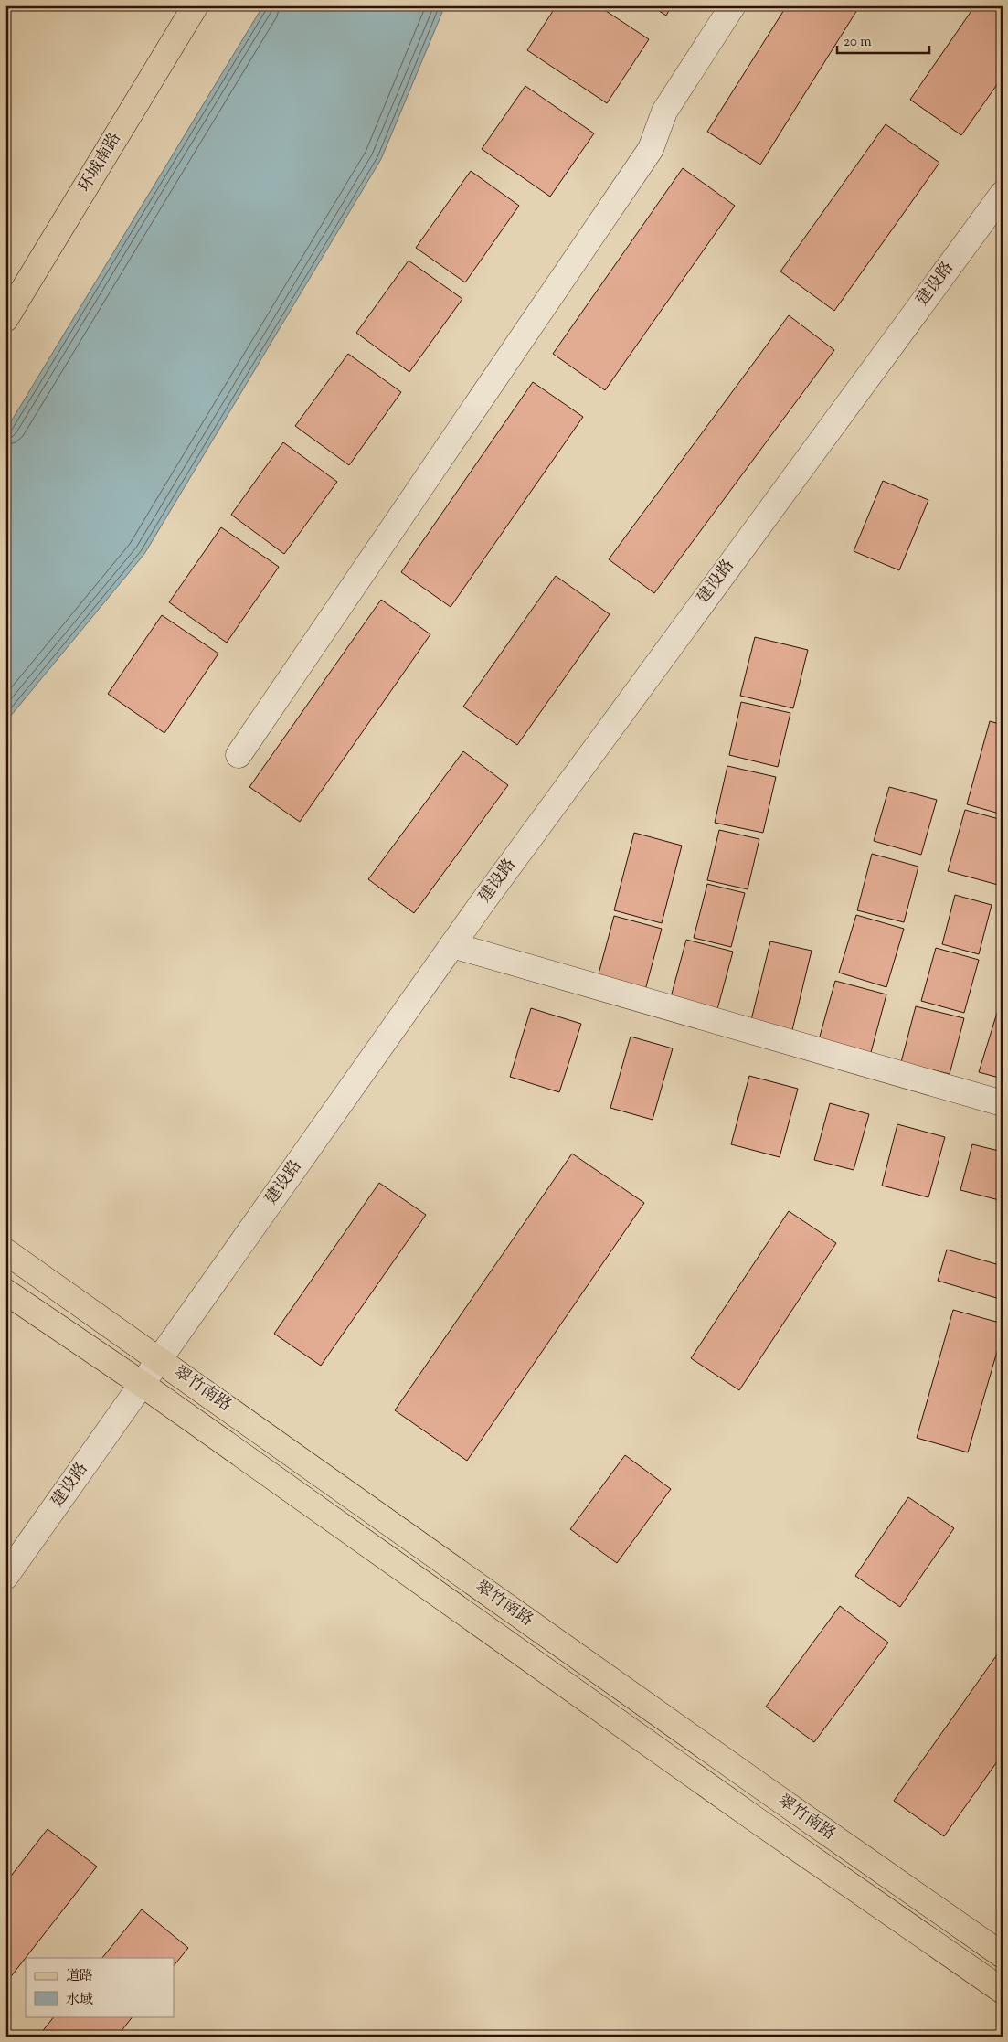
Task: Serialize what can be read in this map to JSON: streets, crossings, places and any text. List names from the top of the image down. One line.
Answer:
{"streets":{"main road":["环城南路","翠竹南路"],"street":["建设路"]},"crossings":[["建设路","翠竹南路"]],"legend":["道路","水域"],"scale_bar":"20 m"}
